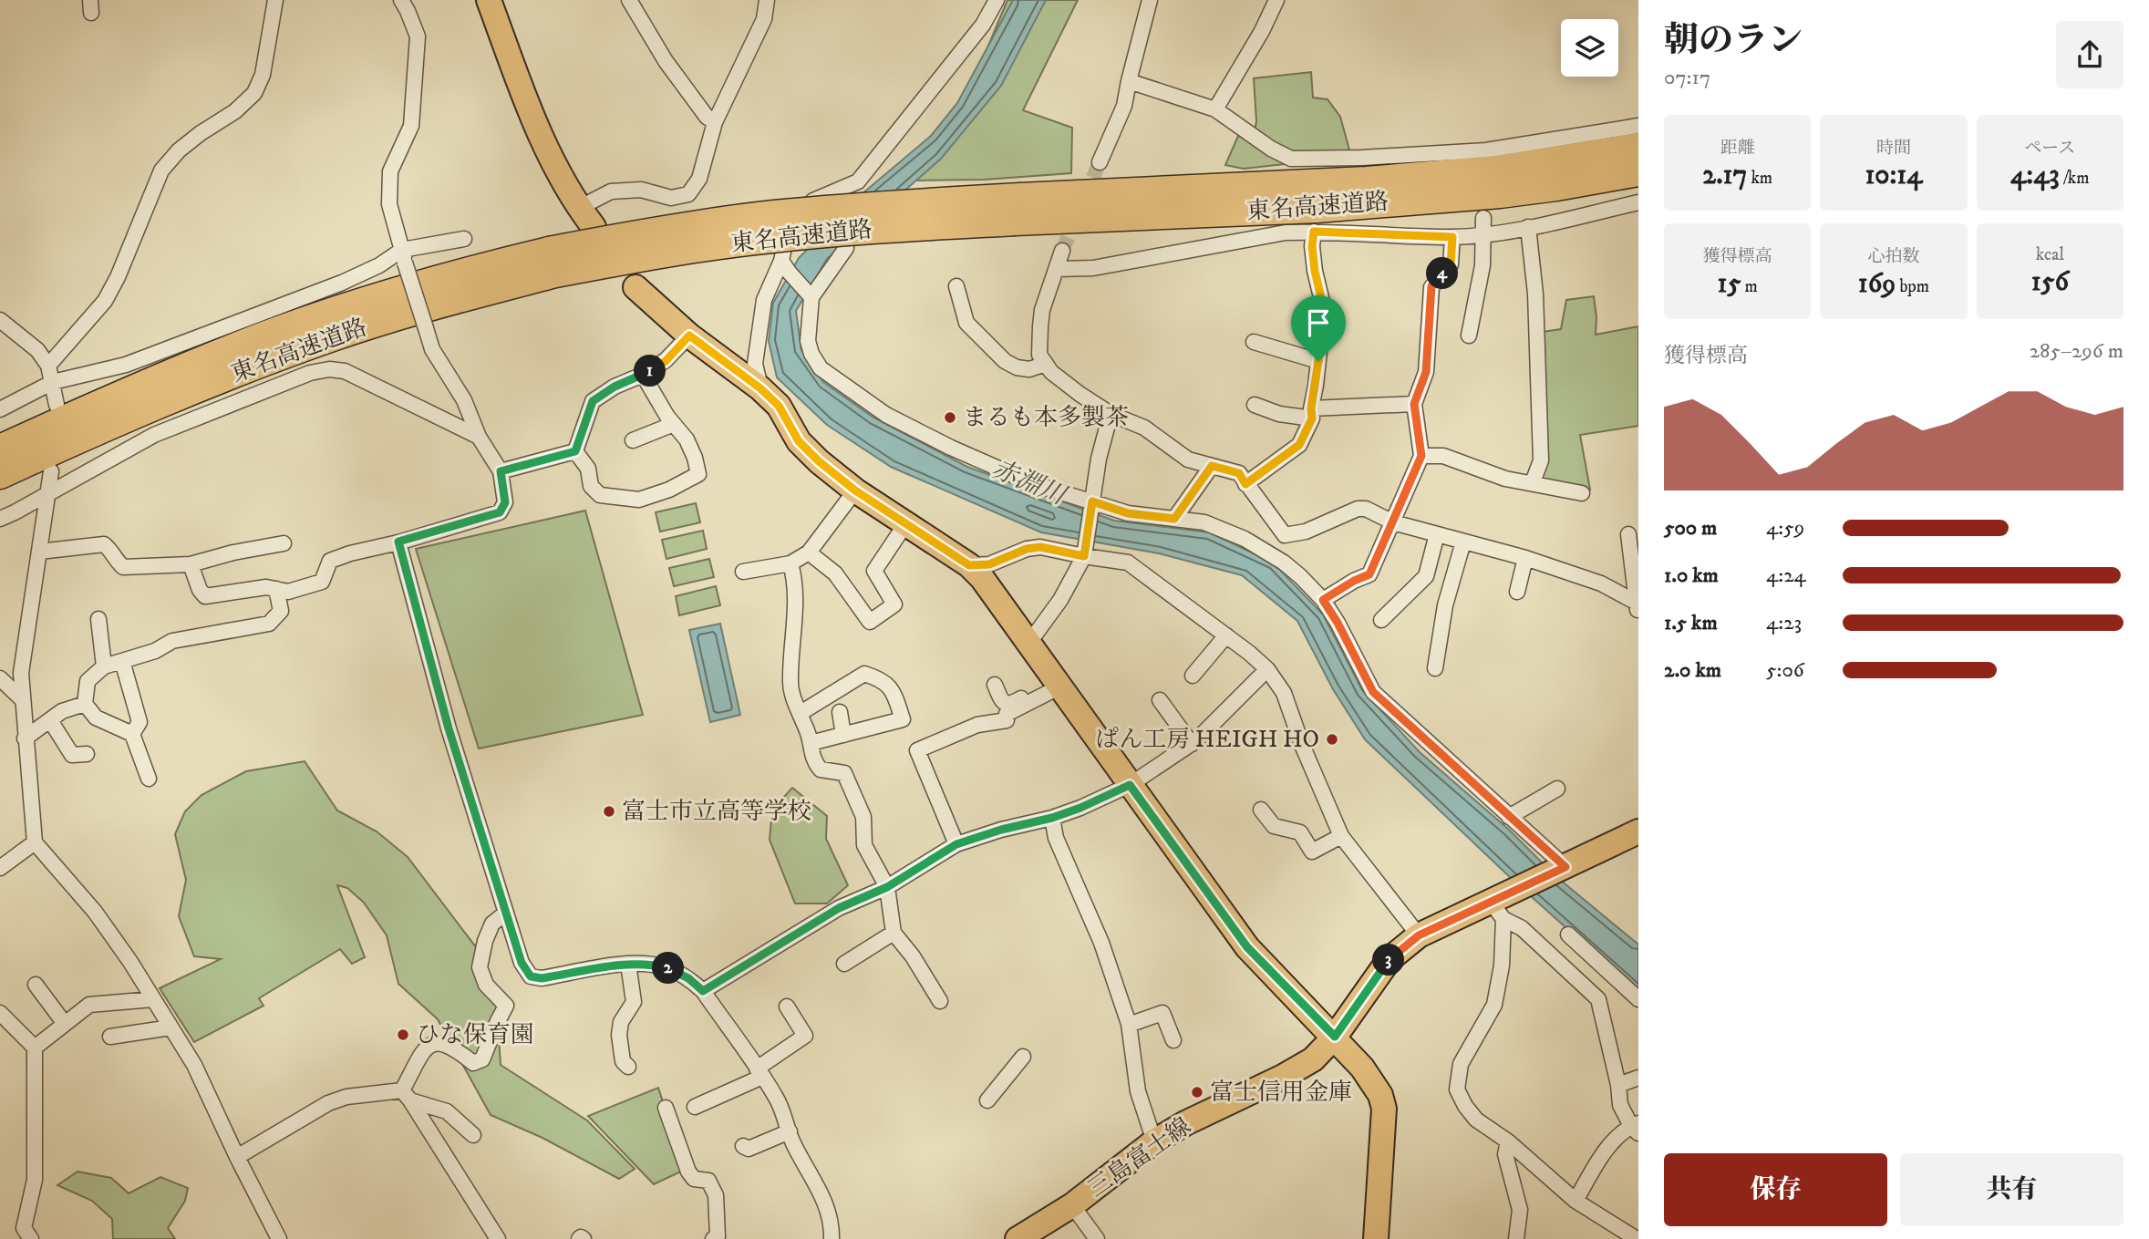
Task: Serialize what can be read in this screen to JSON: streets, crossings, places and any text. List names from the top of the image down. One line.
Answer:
{"streets":{"highway":["東名高速道路"],"main road":["三島富士線"]},"water":["赤淵川"],"places":["まるも本多製茶","ぱん工房 HEIGH HO","富士市立高等学校","ひな保育園","富士信用金庫"],"page":{"heading":["朝のラン","07:17"],"stats":[["距離","2.17 km"],["時間","10:14"],["ペース","4:43 /km"],["獲得標高","15 m"],["心拍数","169 bpm"],["kcal","156"]],"pins":["4","1","3","2"],"chart":["獲得標高","285–296 m"],"list":[{"name":"500 m","note":"4:59"},{"name":"1.0 km","note":"4:24"},{"name":"1.5 km","note":"4:23"},{"name":"2.0 km","note":"5:06"}],"buttons":["保存","共有"]}}
